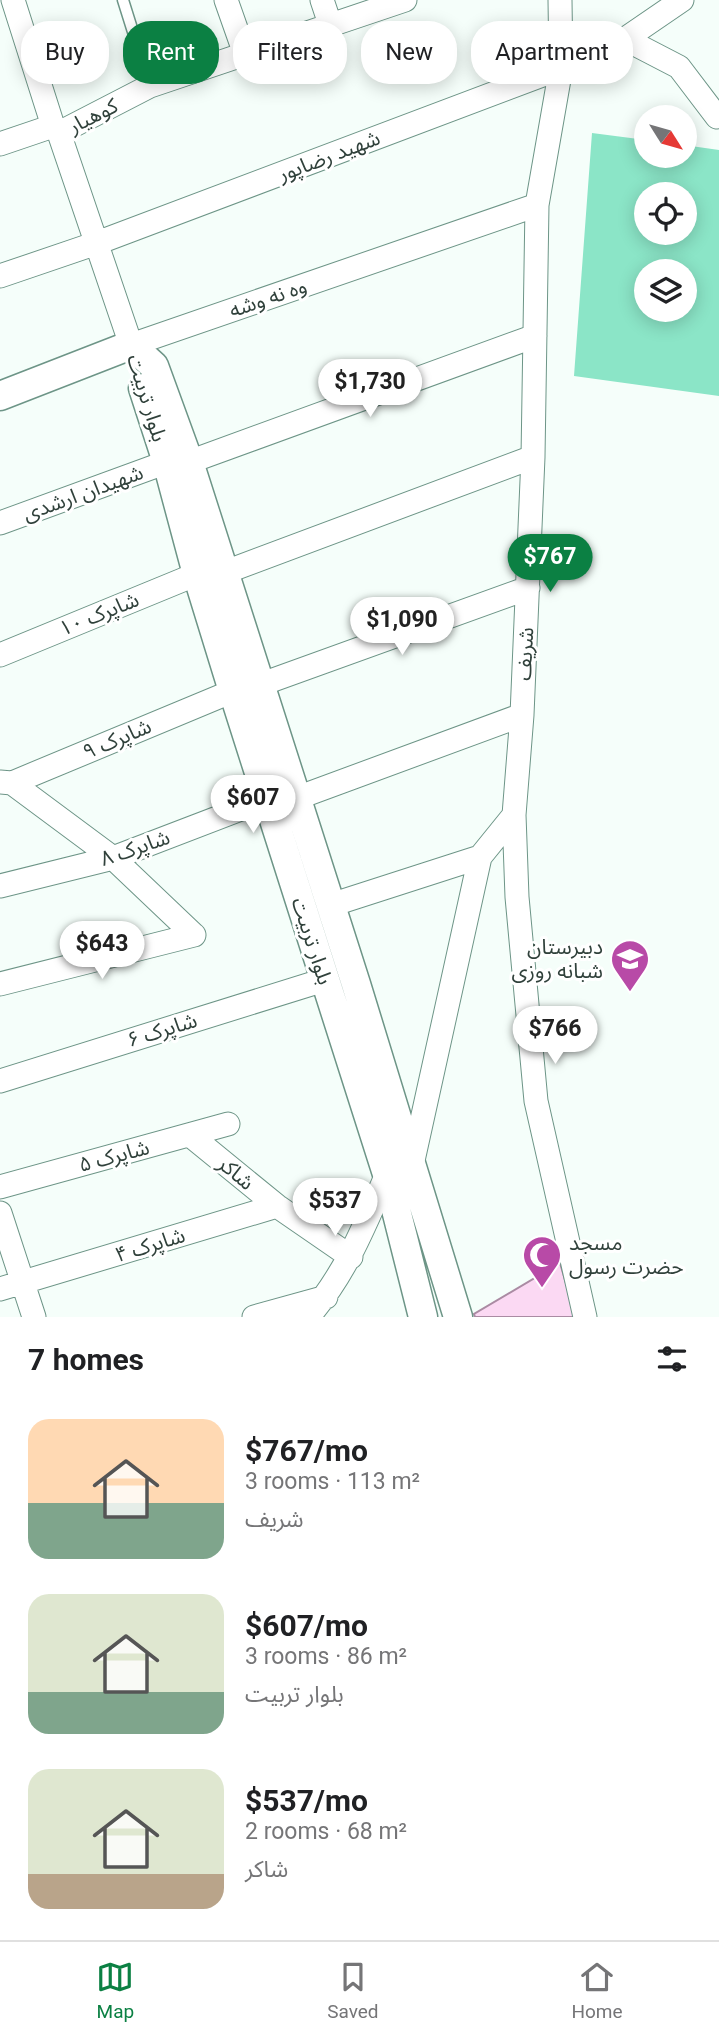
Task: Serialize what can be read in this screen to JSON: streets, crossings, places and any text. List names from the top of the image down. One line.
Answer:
{"streets":{"street":["کوهیار","شهید رضاپور","وه نه وشه","بلوار تربیت","شهیدان ارشدی","شاپرک ۱۰","شریف","شاپرک ۹","شاپرک ۸","شاپرک ۶","شاپرک ۵","شاکر","شاپرک ۴"]},"crossings":[["وه نه وشه","بلوار تربیت"],["وه نه وشه","شریف"],["بلوار تربیت","شهیدان ارشدی"],["بلوار تربیت","شاپرک ۱۰"],["بلوار تربیت","شاپرک ۹"],["بلوار تربیت","شاپرک ۸"],["بلوار تربیت","شاپرک ۶"],["شهیدان ارشدی","شریف"],["شاپرک ۱۰","شریف"],["شاپرک ۵","شاکر"],["شاکر","شاپرک ۴"]],"places":{"school or university":["دبیرستان شبانه روزی"],"mosque":["مسجد حضرت رسول"]},"north":"bottom right","page":{"chip":["Buy","Rent","Filters","New","Apartment"],"price":["$1,730","$767","$1,090","$607","$643","$766","$537"],"heading":"7 homes","list":[{"name":"$767/mo","note":"3 rooms · 113 m² · شریف"},{"name":"$607/mo","note":"3 rooms · 86 m² · بلوار تربیت"},{"name":"$537/mo","note":"2 rooms · 68 m² · شاکر"}],"tabs":["Map","Saved","Home"]}}
